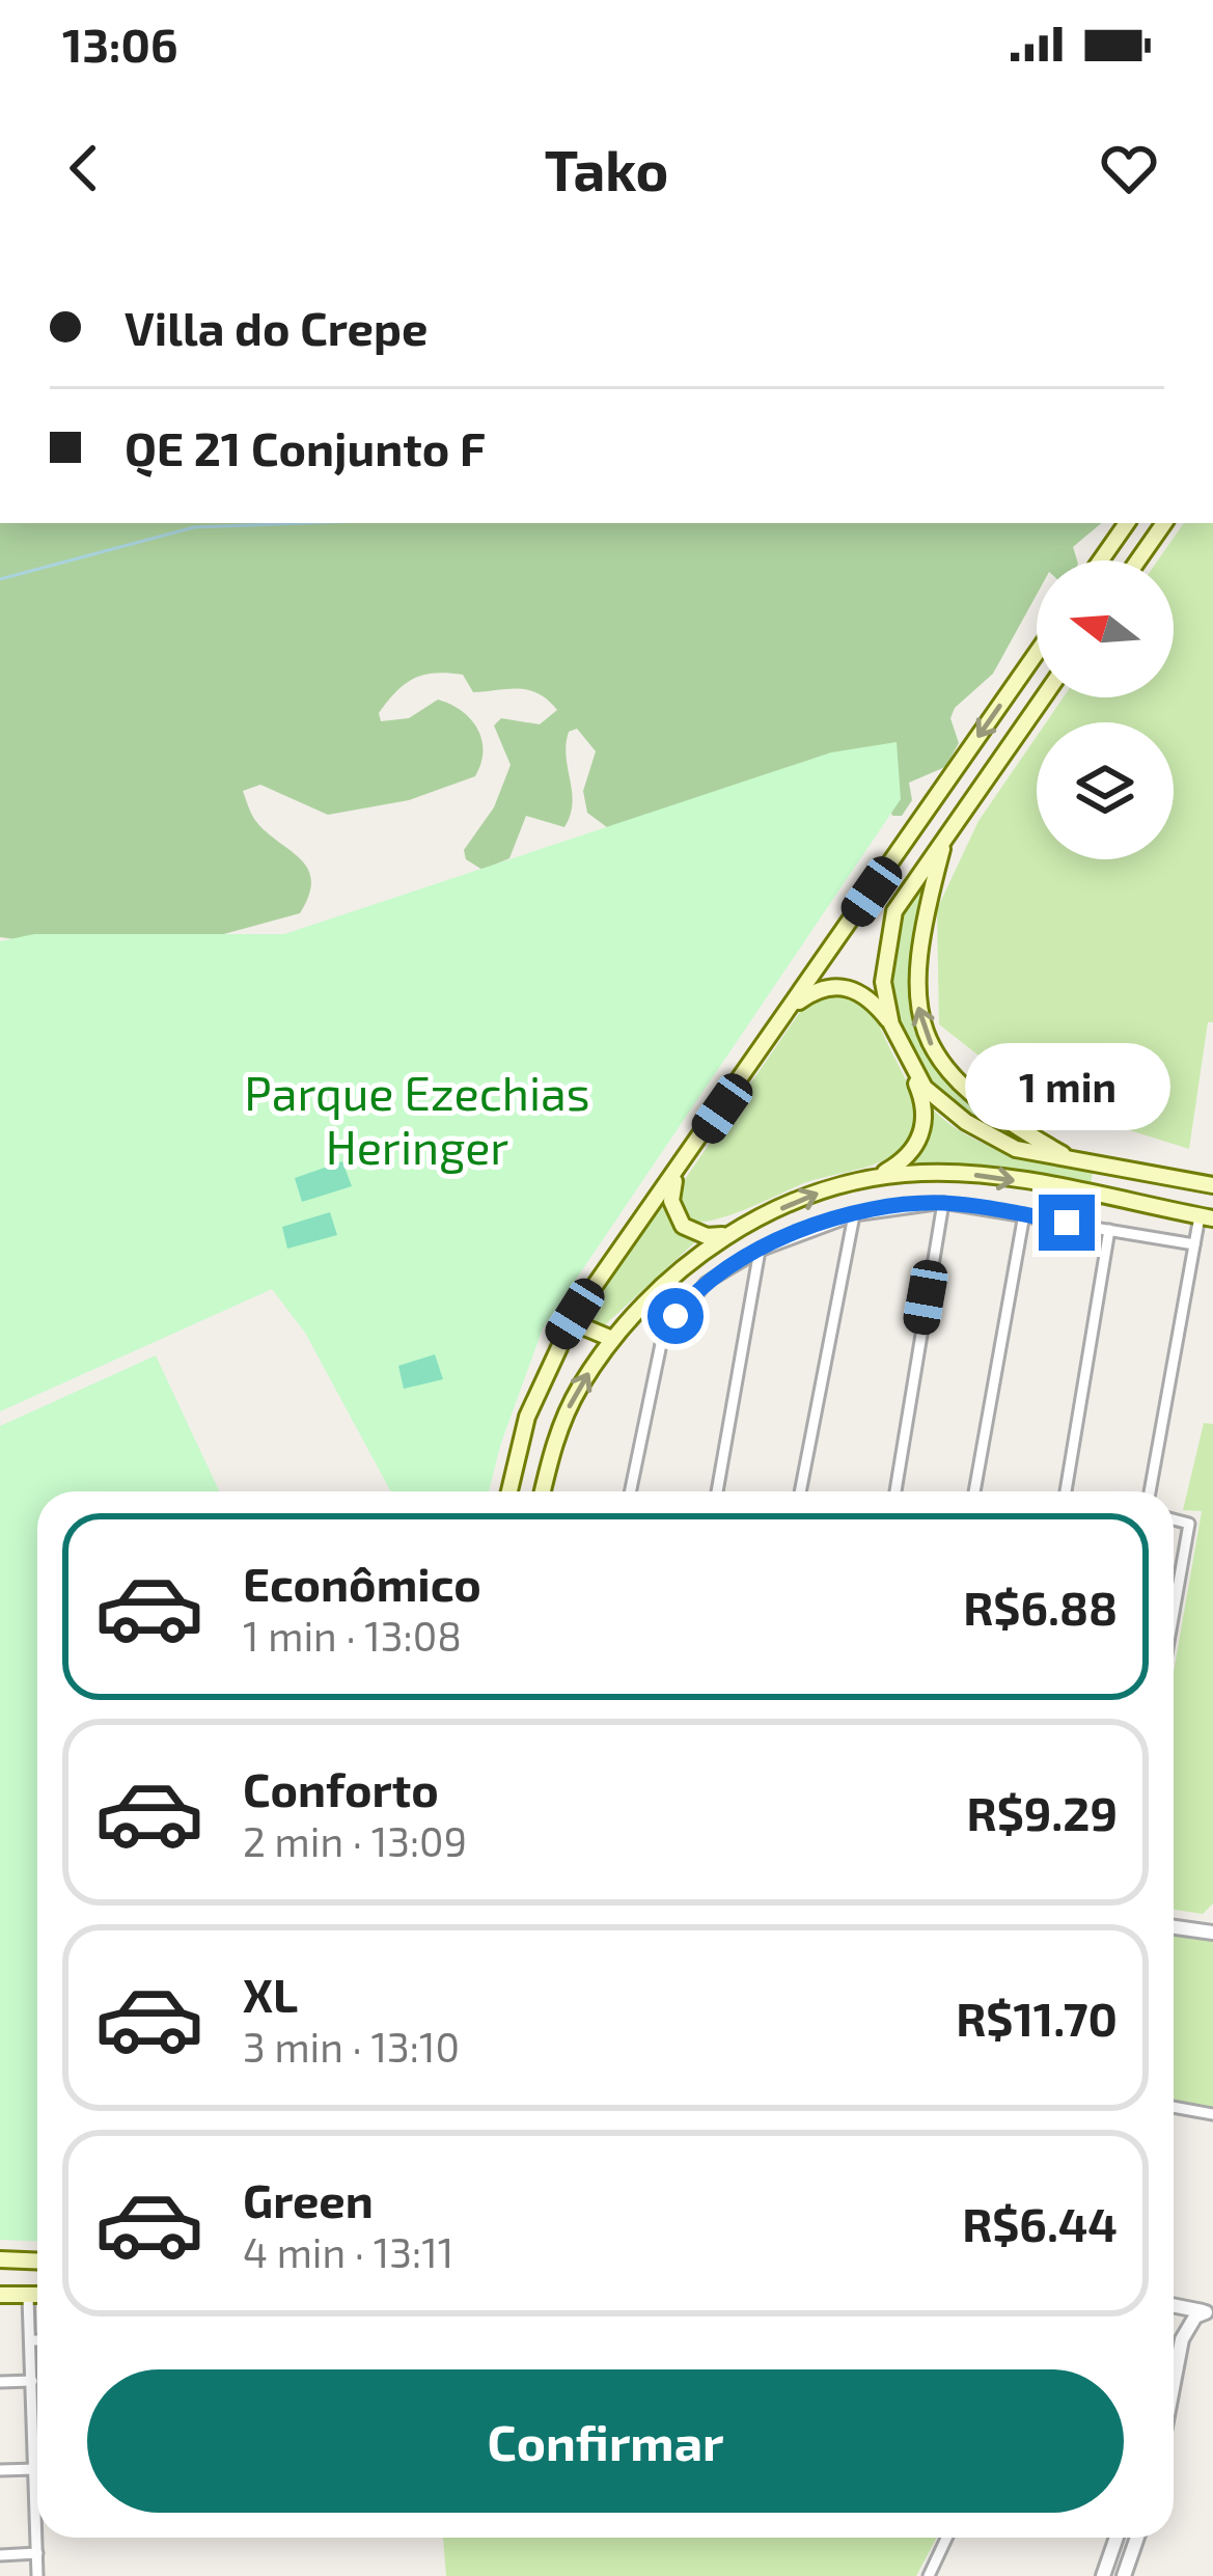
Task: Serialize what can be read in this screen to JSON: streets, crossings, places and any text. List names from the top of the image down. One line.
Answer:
{"parks":["Parque Ezechias Heringer"],"north":"left","page":{"status":"13:06","header":"Tako","banner":["Villa do Crepe","QE 21 Conjunto F"],"bubble":"1 min","list":[{"name":"Econômico","note":"1 min · 13:08","value":"R$6.88"},{"name":"Conforto","note":"2 min · 13:09","value":"R$9.29"},{"name":"XL","note":"3 min · 13:10","value":"R$11.70"},{"name":"Green","note":"4 min · 13:11","value":"R$6.44"}],"buttons":"Confirmar"}}
